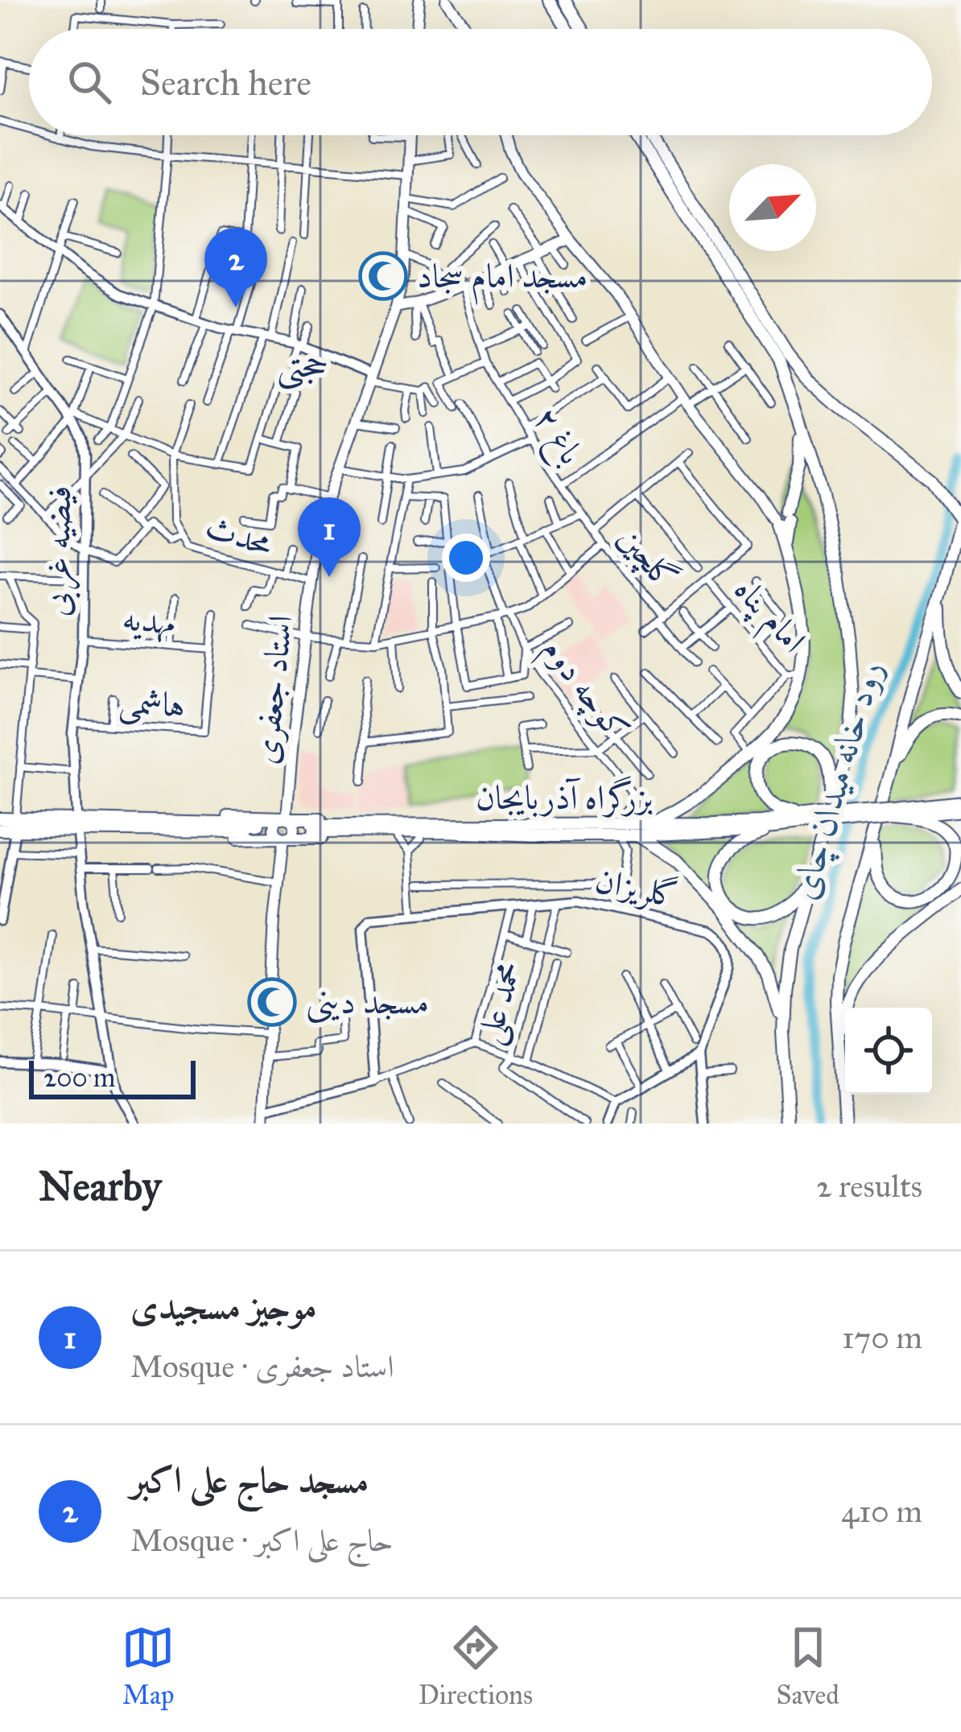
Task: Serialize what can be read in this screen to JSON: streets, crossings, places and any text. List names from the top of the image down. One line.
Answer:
{"streets":{"highway":["بزرگراه آذربایجان"],"main road":["استاد جعفری"],"street":["باغ ۲","محدث","فیضیه غربی","گلچین","امام پناه","مهدیه","کوچه دوم","هاشمی","گلریزان","محمد علی"]},"crossings":[["باغ ۲","گلچین"],["محدث","استاد جعفری"],["فیضیه غربی","مهدیه"],["فیضیه غربی","هاشمی"],["مهدیه","هاشمی"],["کوچه دوم","بزرگراه آذربایجان"]],"districts":["حجتی"],"water":["رود خانه میدان چای"],"places":{"mosque":["مسجد امام سجاد","مسجد دینی"]},"scale_bar":"200 m","north":"top right","page":{"search":"Search here","pins":["2","1"],"scale":"200 m","heading":["Nearby","2 results"],"list":[{"mark":"1","name":"موجیز مسجیدی","note":"Mosque · استاد جعفری","value":"170 m"},{"mark":"2","name":"مسجد حاج علی اکبر","note":"Mosque · حاج علی اکبر","value":"410 m"}],"nav":["Map","Directions","Saved"]}}
